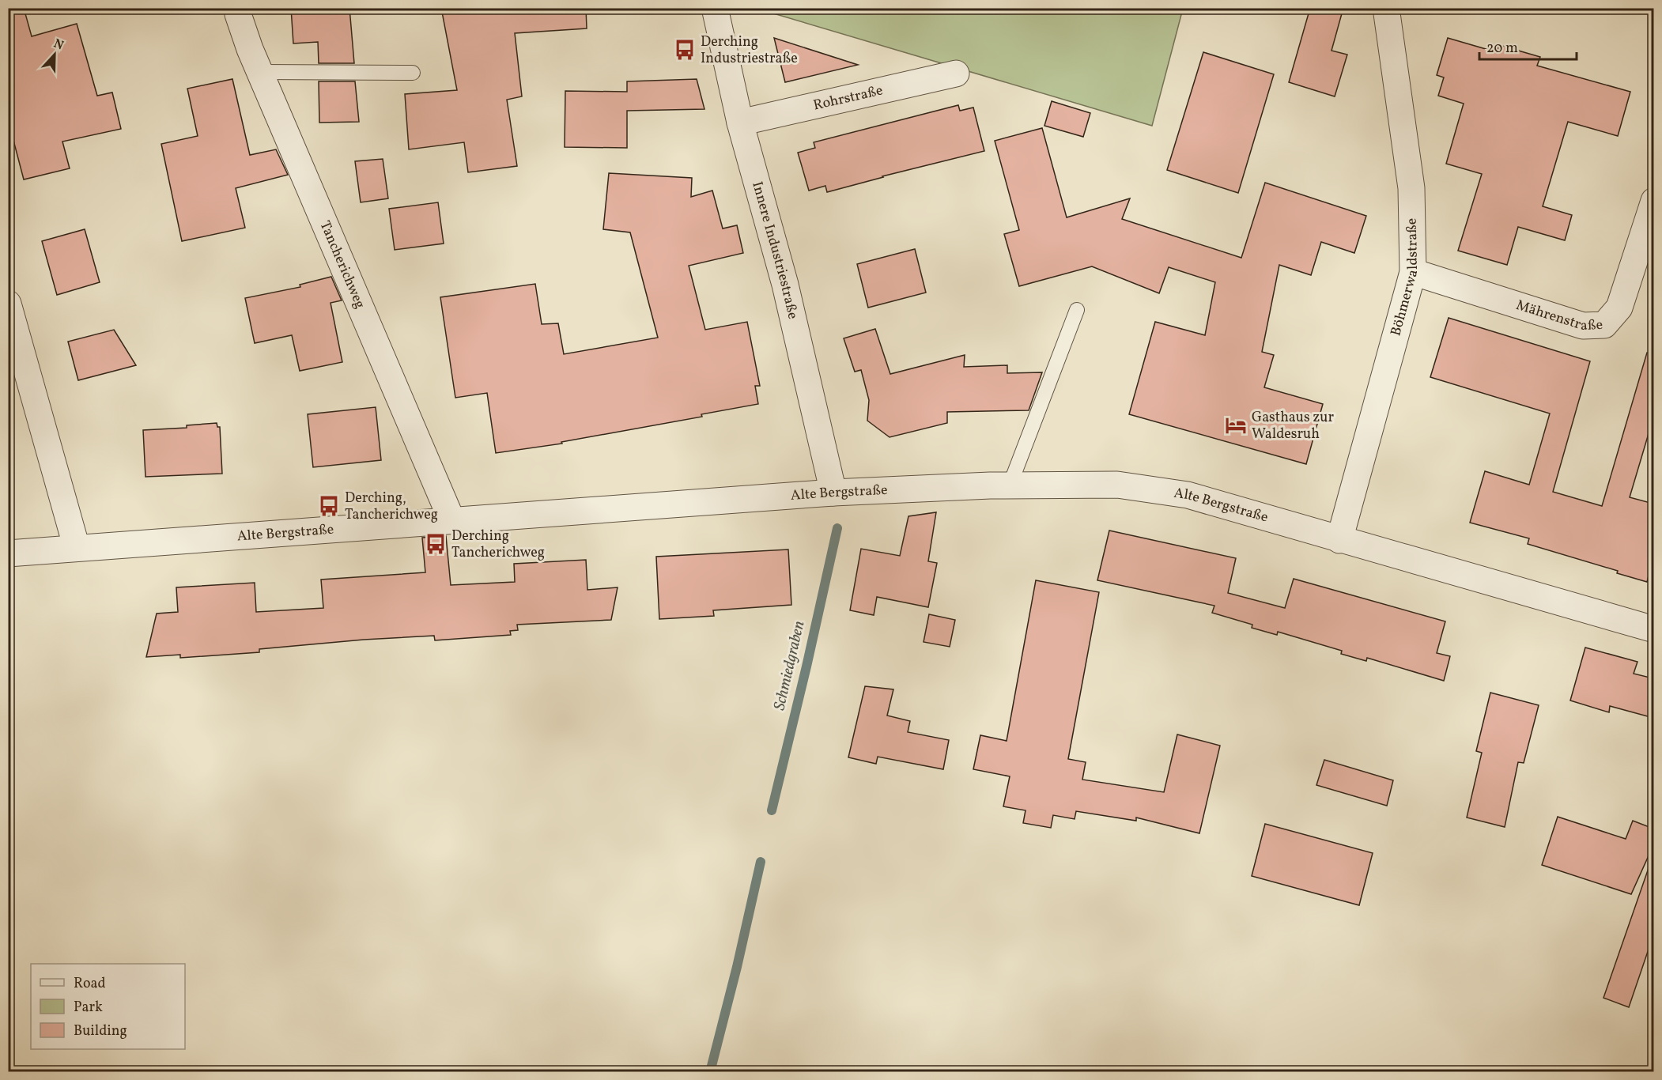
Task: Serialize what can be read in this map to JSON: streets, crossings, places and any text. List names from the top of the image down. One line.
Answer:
{"streets":{"street":["Rohrstraße","Innere Industriestraße","Tancherichweg","Böhmerwaldstraße","Mährenstraße","Alte Bergstraße"]},"crossings":[["Rohrstraße","Innere Industriestraße"],["Innere Industriestraße","Alte Bergstraße"],["Tancherichweg","Alte Bergstraße"],["Böhmerwaldstraße","Mährenstraße"],["Böhmerwaldstraße","Alte Bergstraße"]],"water":["Schmiedgraben"],"places":{"bus stop":["Derching Industriestraße","Derching, Tancherichweg","Derching Tancherichweg"],"hotel":["Gasthaus zur Waldesruh"]},"legend":["Road","Park","Building"],"scale_bar":"20 m","north":"top"}
